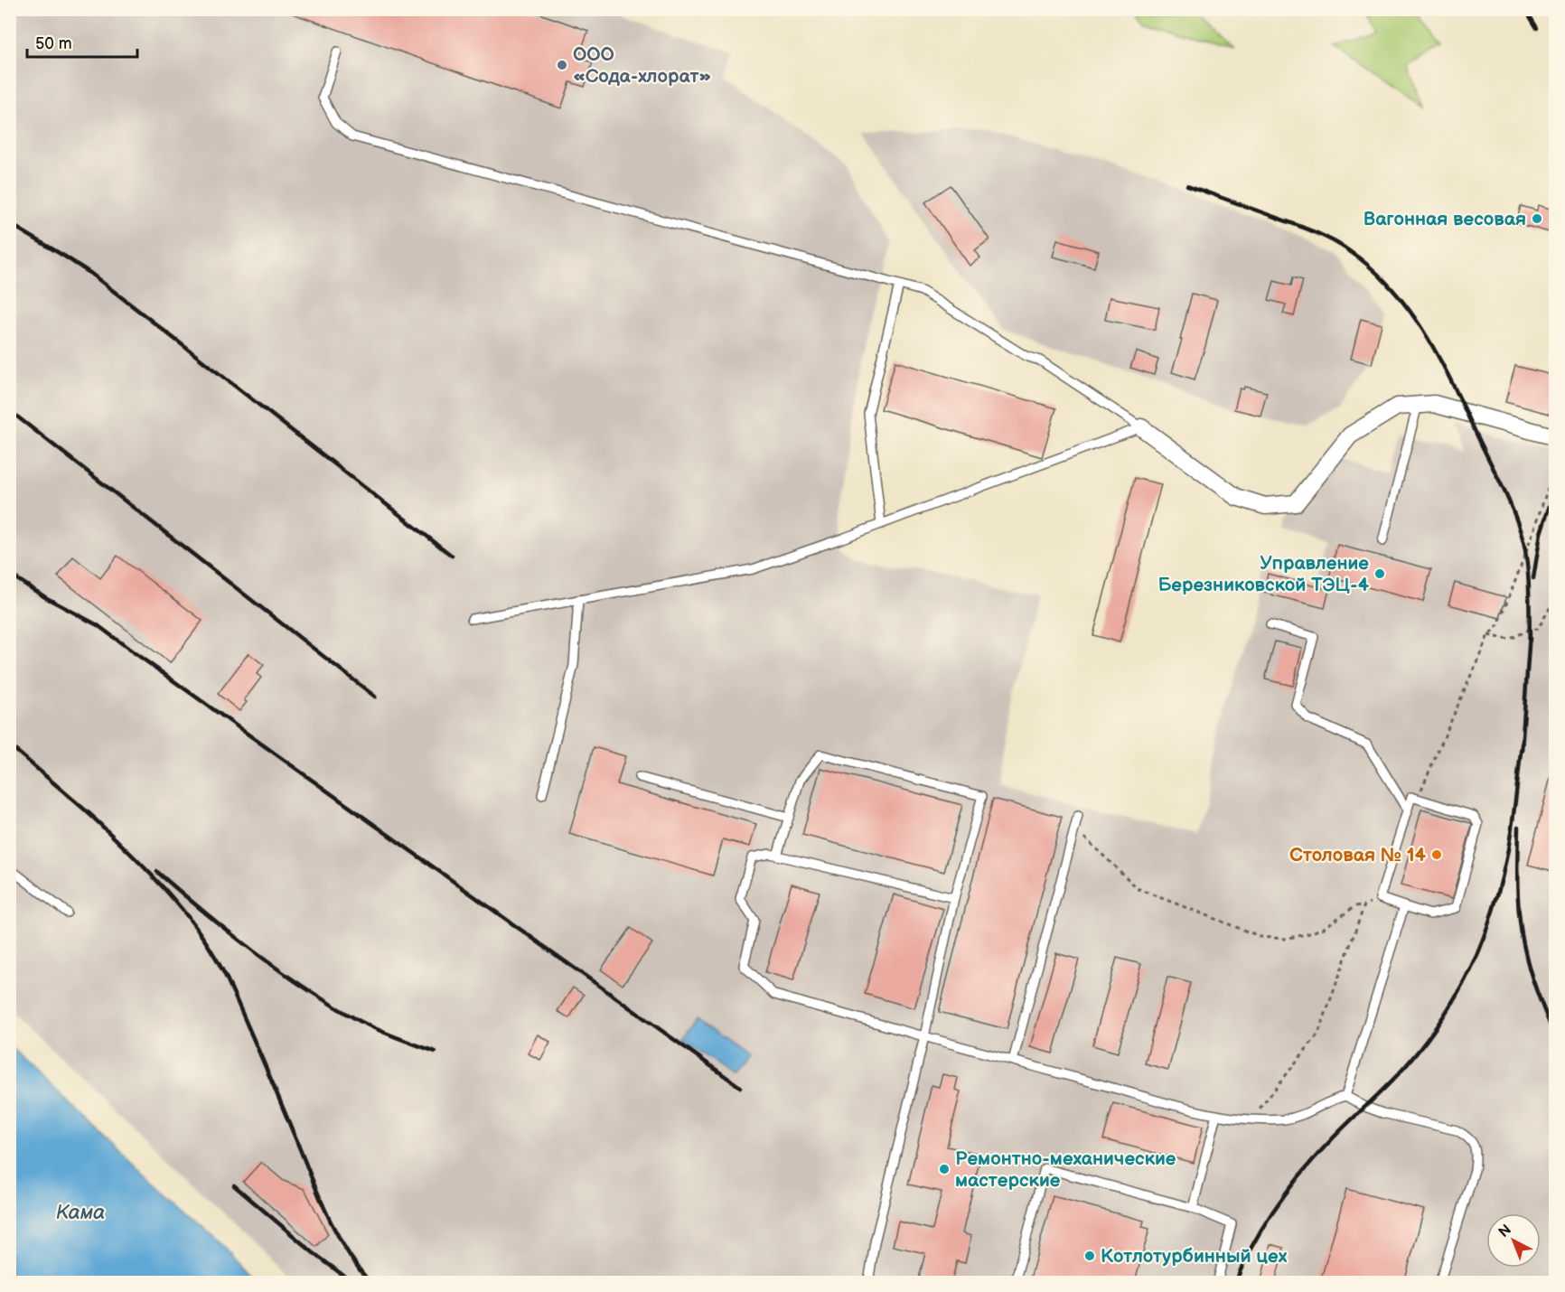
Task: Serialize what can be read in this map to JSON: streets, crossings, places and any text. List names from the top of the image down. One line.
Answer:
{"water":["Кама"],"places":["ООО «Сода-хлорат»","Вагонная весовая","Управление Березниковской ТЭЦ-4","Cтоловая № 14","Ремонтно-механические мастерские","Котлотурбинный цех"],"scale_bar":"50 m","north":"top left"}
